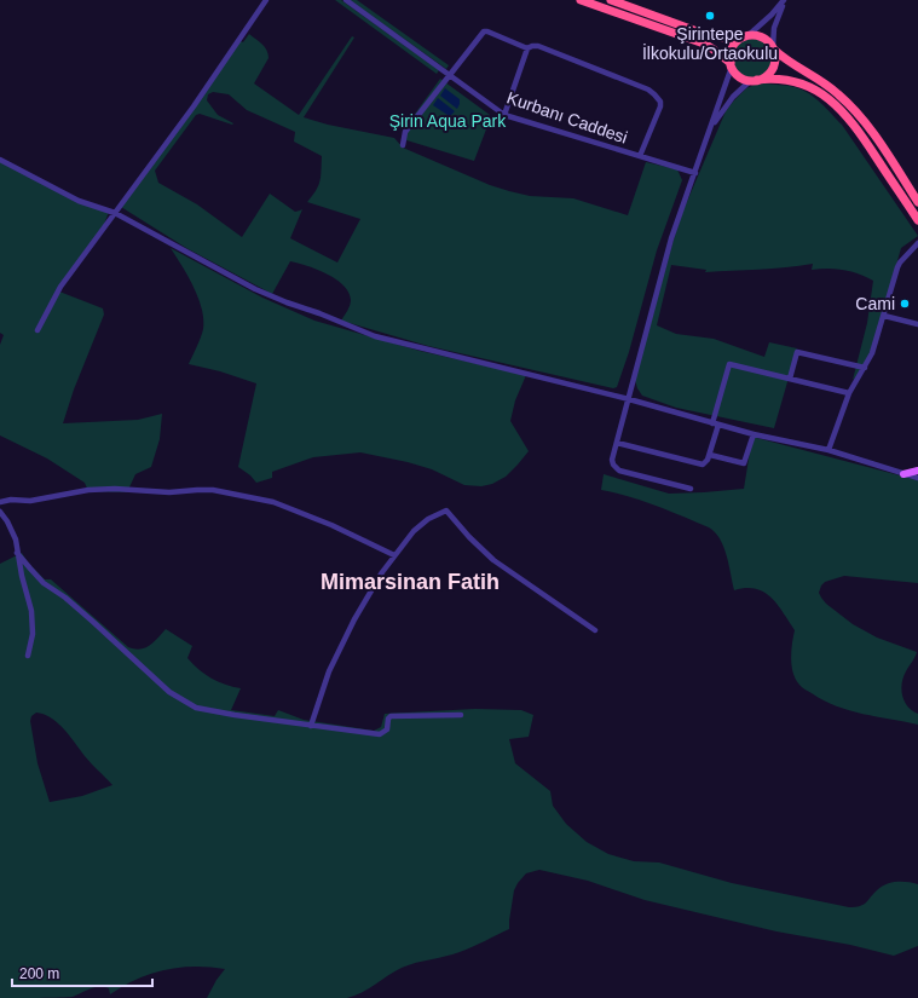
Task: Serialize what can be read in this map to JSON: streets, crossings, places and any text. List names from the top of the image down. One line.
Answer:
{"streets":{"street":["Kurbanı Caddesi"]},"districts":["Mimarsinan Fatih"],"parks":["Şirin Aqua Park"],"places":["Şirintepe İlkokulu/Ortaokulu","Cami"],"scale_bar":"200 m"}
